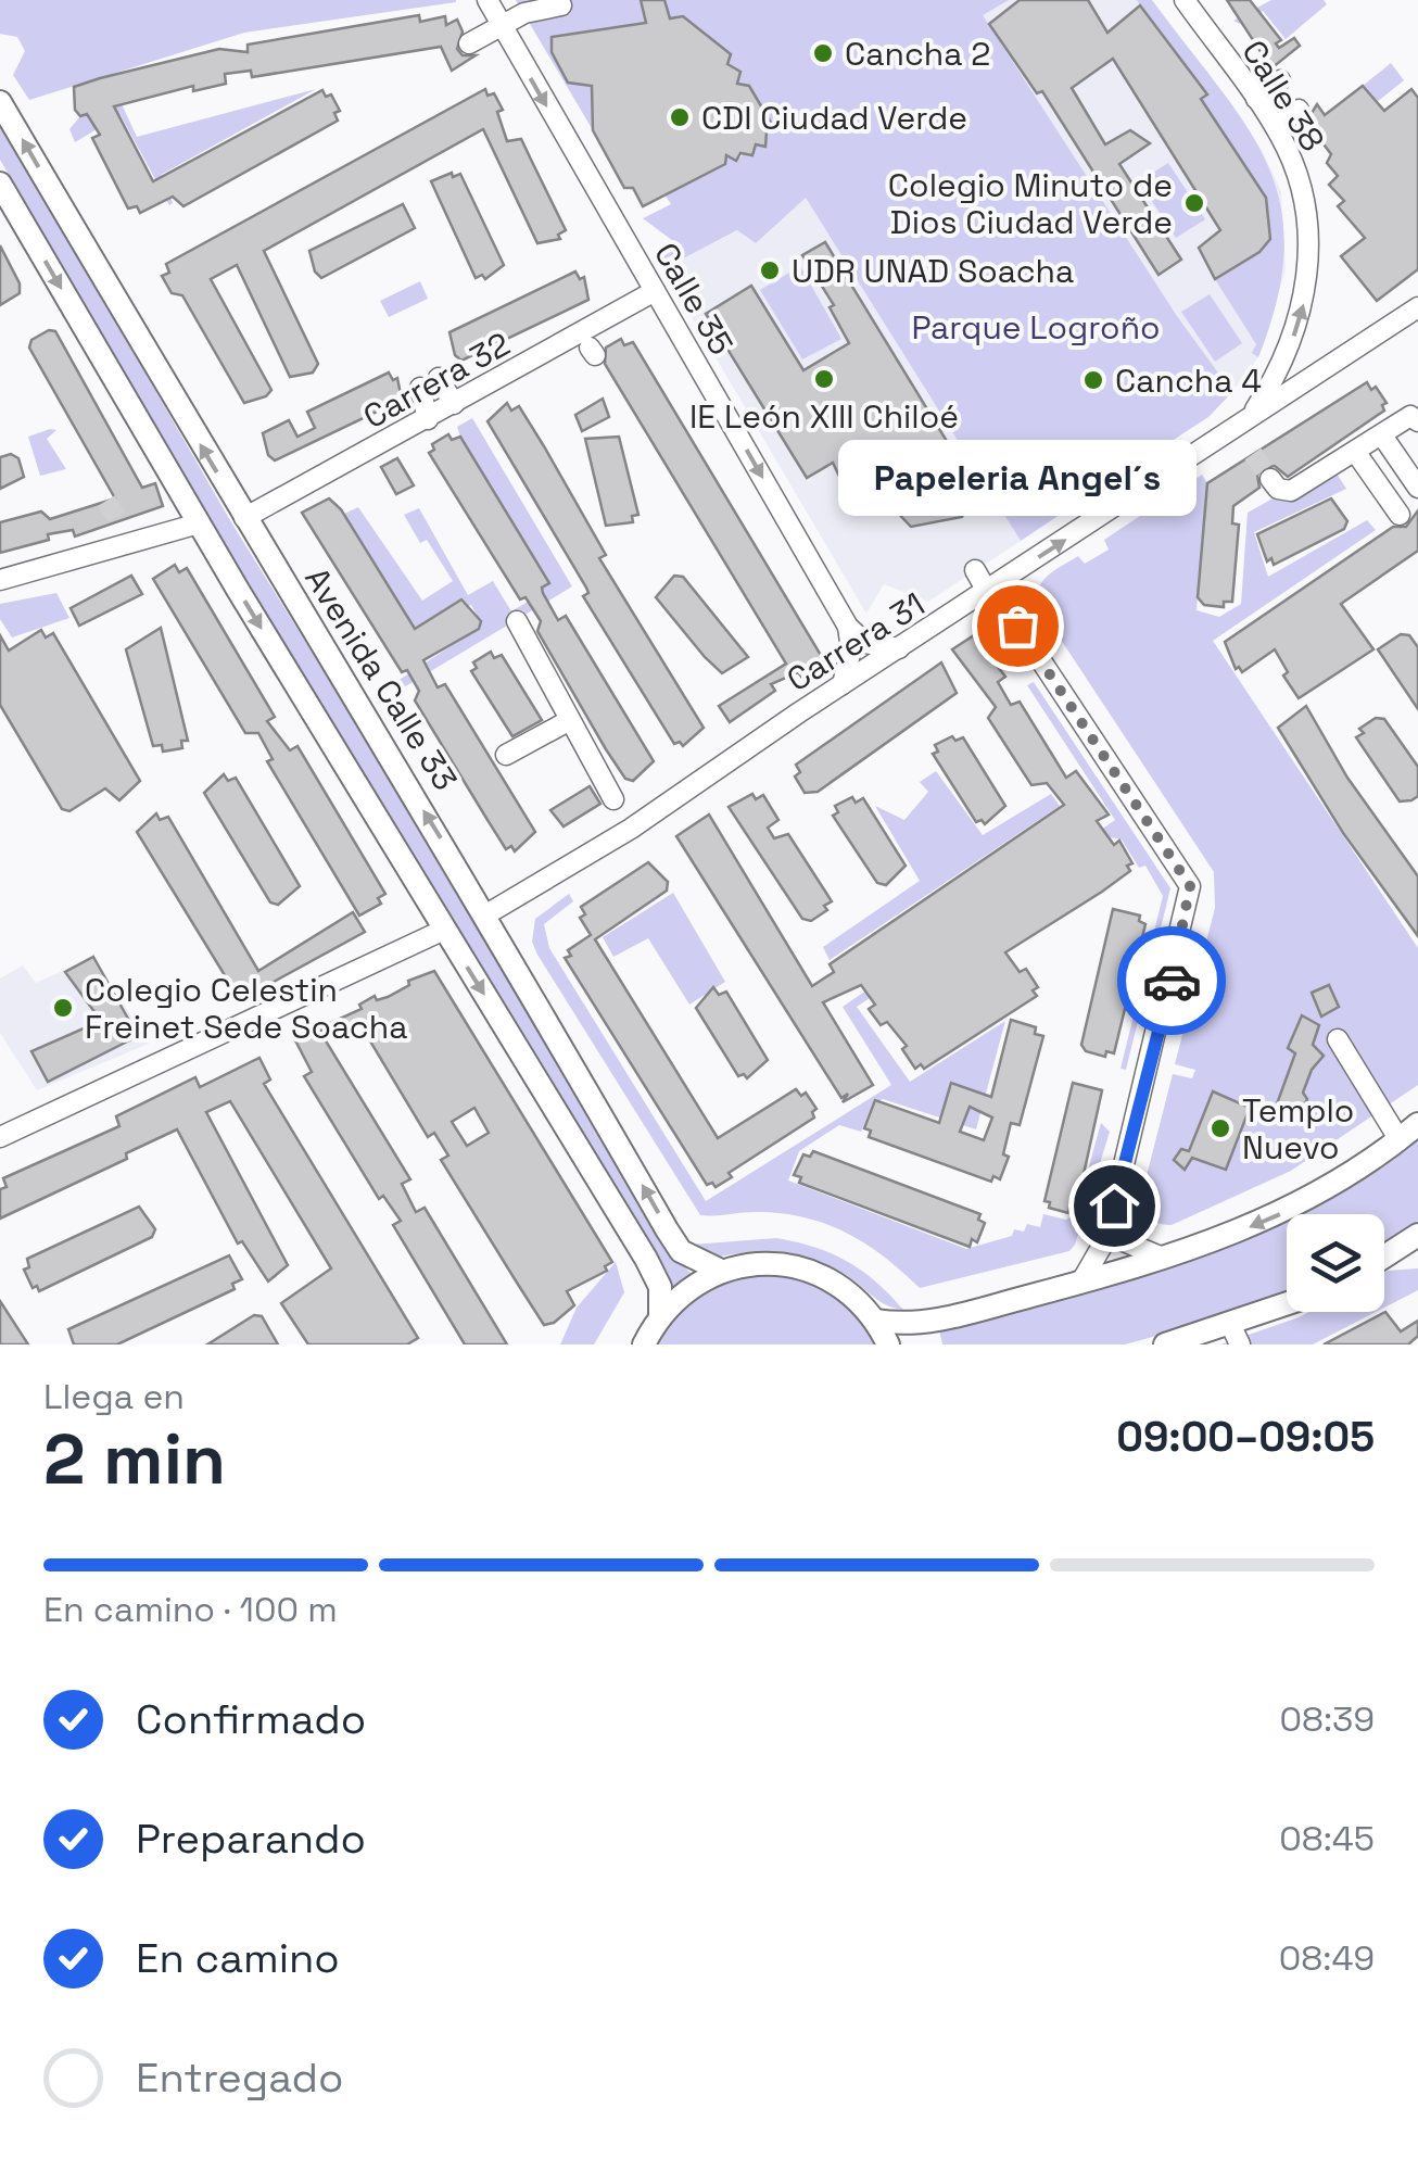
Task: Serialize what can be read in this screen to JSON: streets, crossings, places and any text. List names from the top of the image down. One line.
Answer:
{"streets":{"main road":["Avenida Calle 33"],"street":["Calle 38","Calle 35","Carrera 32","Carrera 31"]},"crossings":[["Calle 38","Carrera 31"],["Calle 35","Carrera 32"],["Carrera 32","Avenida Calle 33"],["Carrera 31","Avenida Calle 33"]],"one_way":["Calle 38","Calle 35"],"parks":["Parque Logroño"],"places":["Cancha 2","CDI Ciudad Verde","Colegio Minuto de Dios Ciudad Verde","UDR UNAD Soacha","IE León XIII Chiloé","Cancha 4","Papeleria Angel´s","Colegio Celestin Freinet Sede Soacha","Templo Nuevo"],"page":{"bubble":"Papeleria Angel´s","heading":["2 min","Llega en","09:00–09:05"],"bar":"En camino · 100 m","list":[["Confirmado","08:39"],["Preparando","08:45"],["En camino","08:49"],"Entregado"]}}
